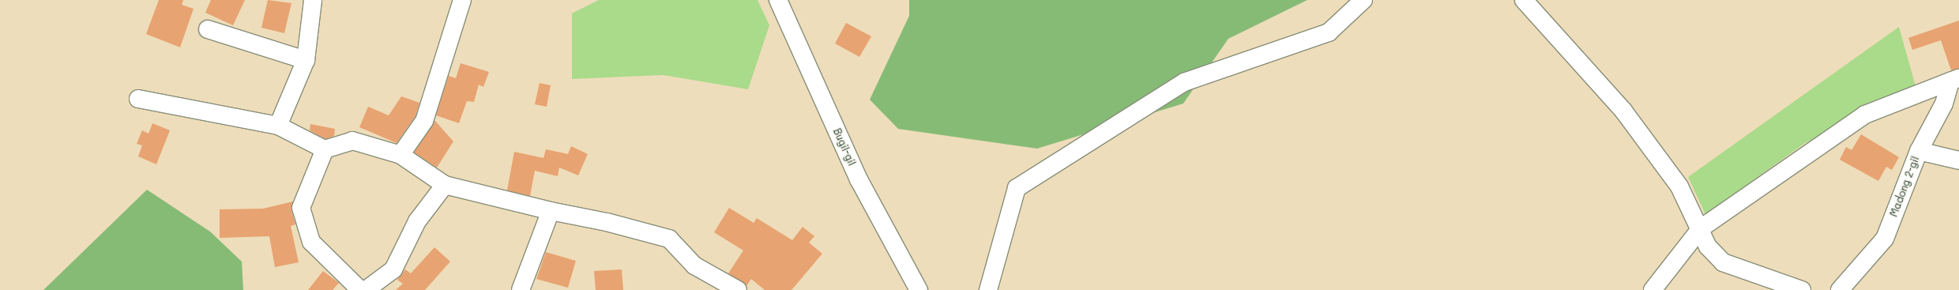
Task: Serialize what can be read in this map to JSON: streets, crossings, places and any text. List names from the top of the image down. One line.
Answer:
{"streets":{"street":["Bugil-gil","Madong 2-gil"]}}
